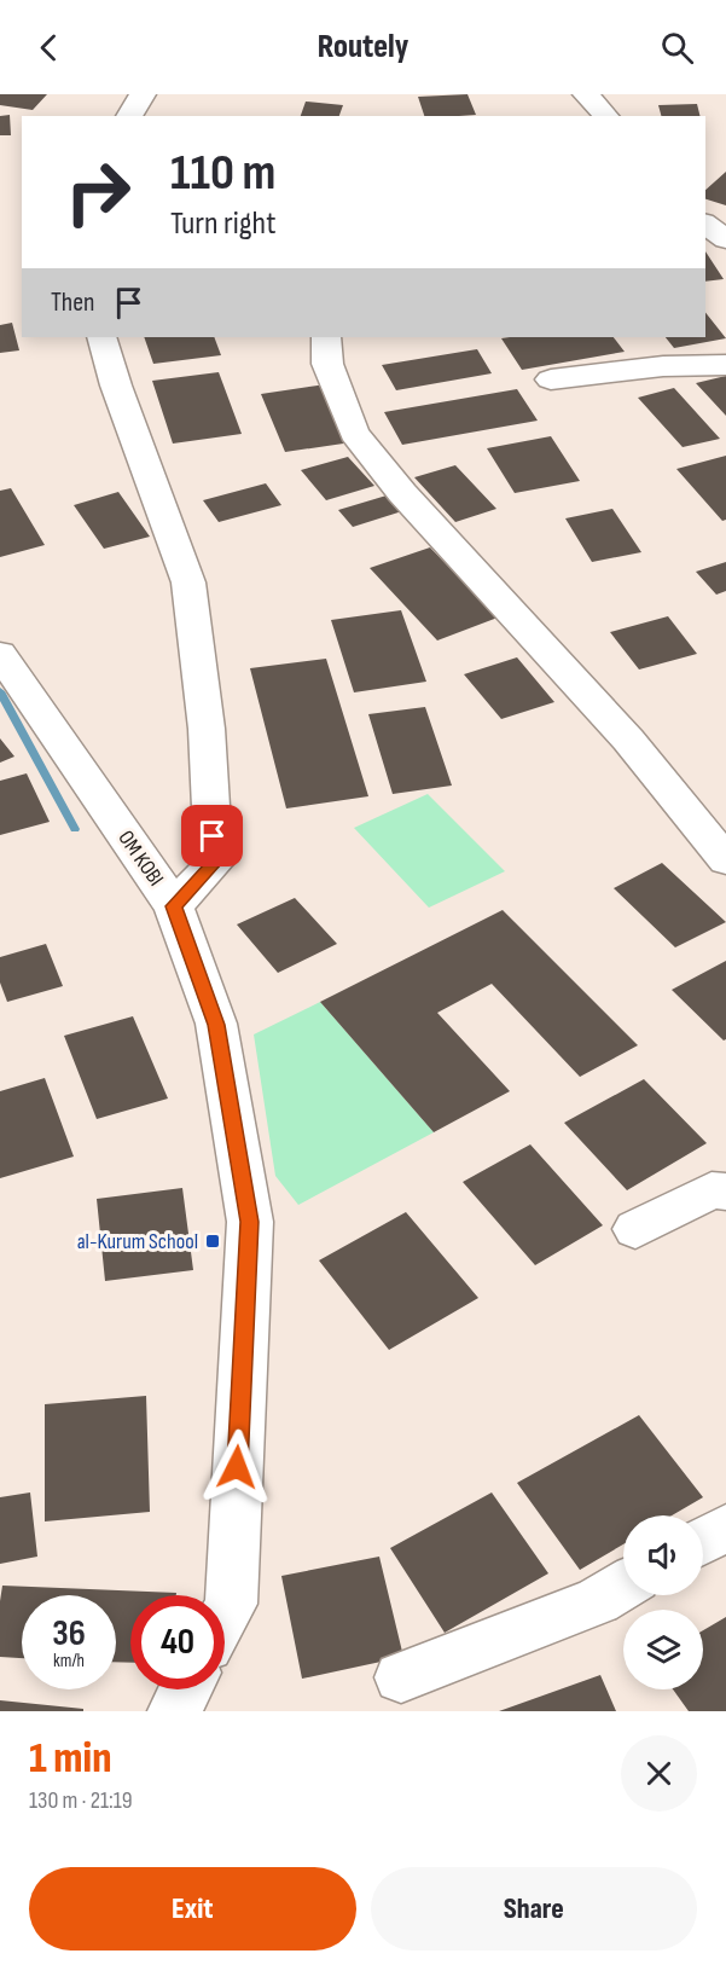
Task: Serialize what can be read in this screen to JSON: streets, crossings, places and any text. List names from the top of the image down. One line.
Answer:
{"streets":{"street":["OM KOBI"]},"places":{"transit":["al-Kurum School"]},"page":{"header":"Routely","turn":["110 m","Turn right"],"then":"Then","speed":"36 km/h","limit":"40","heading":["1 min","130 m · 21:19"],"buttons":["Exit","Share"]}}
